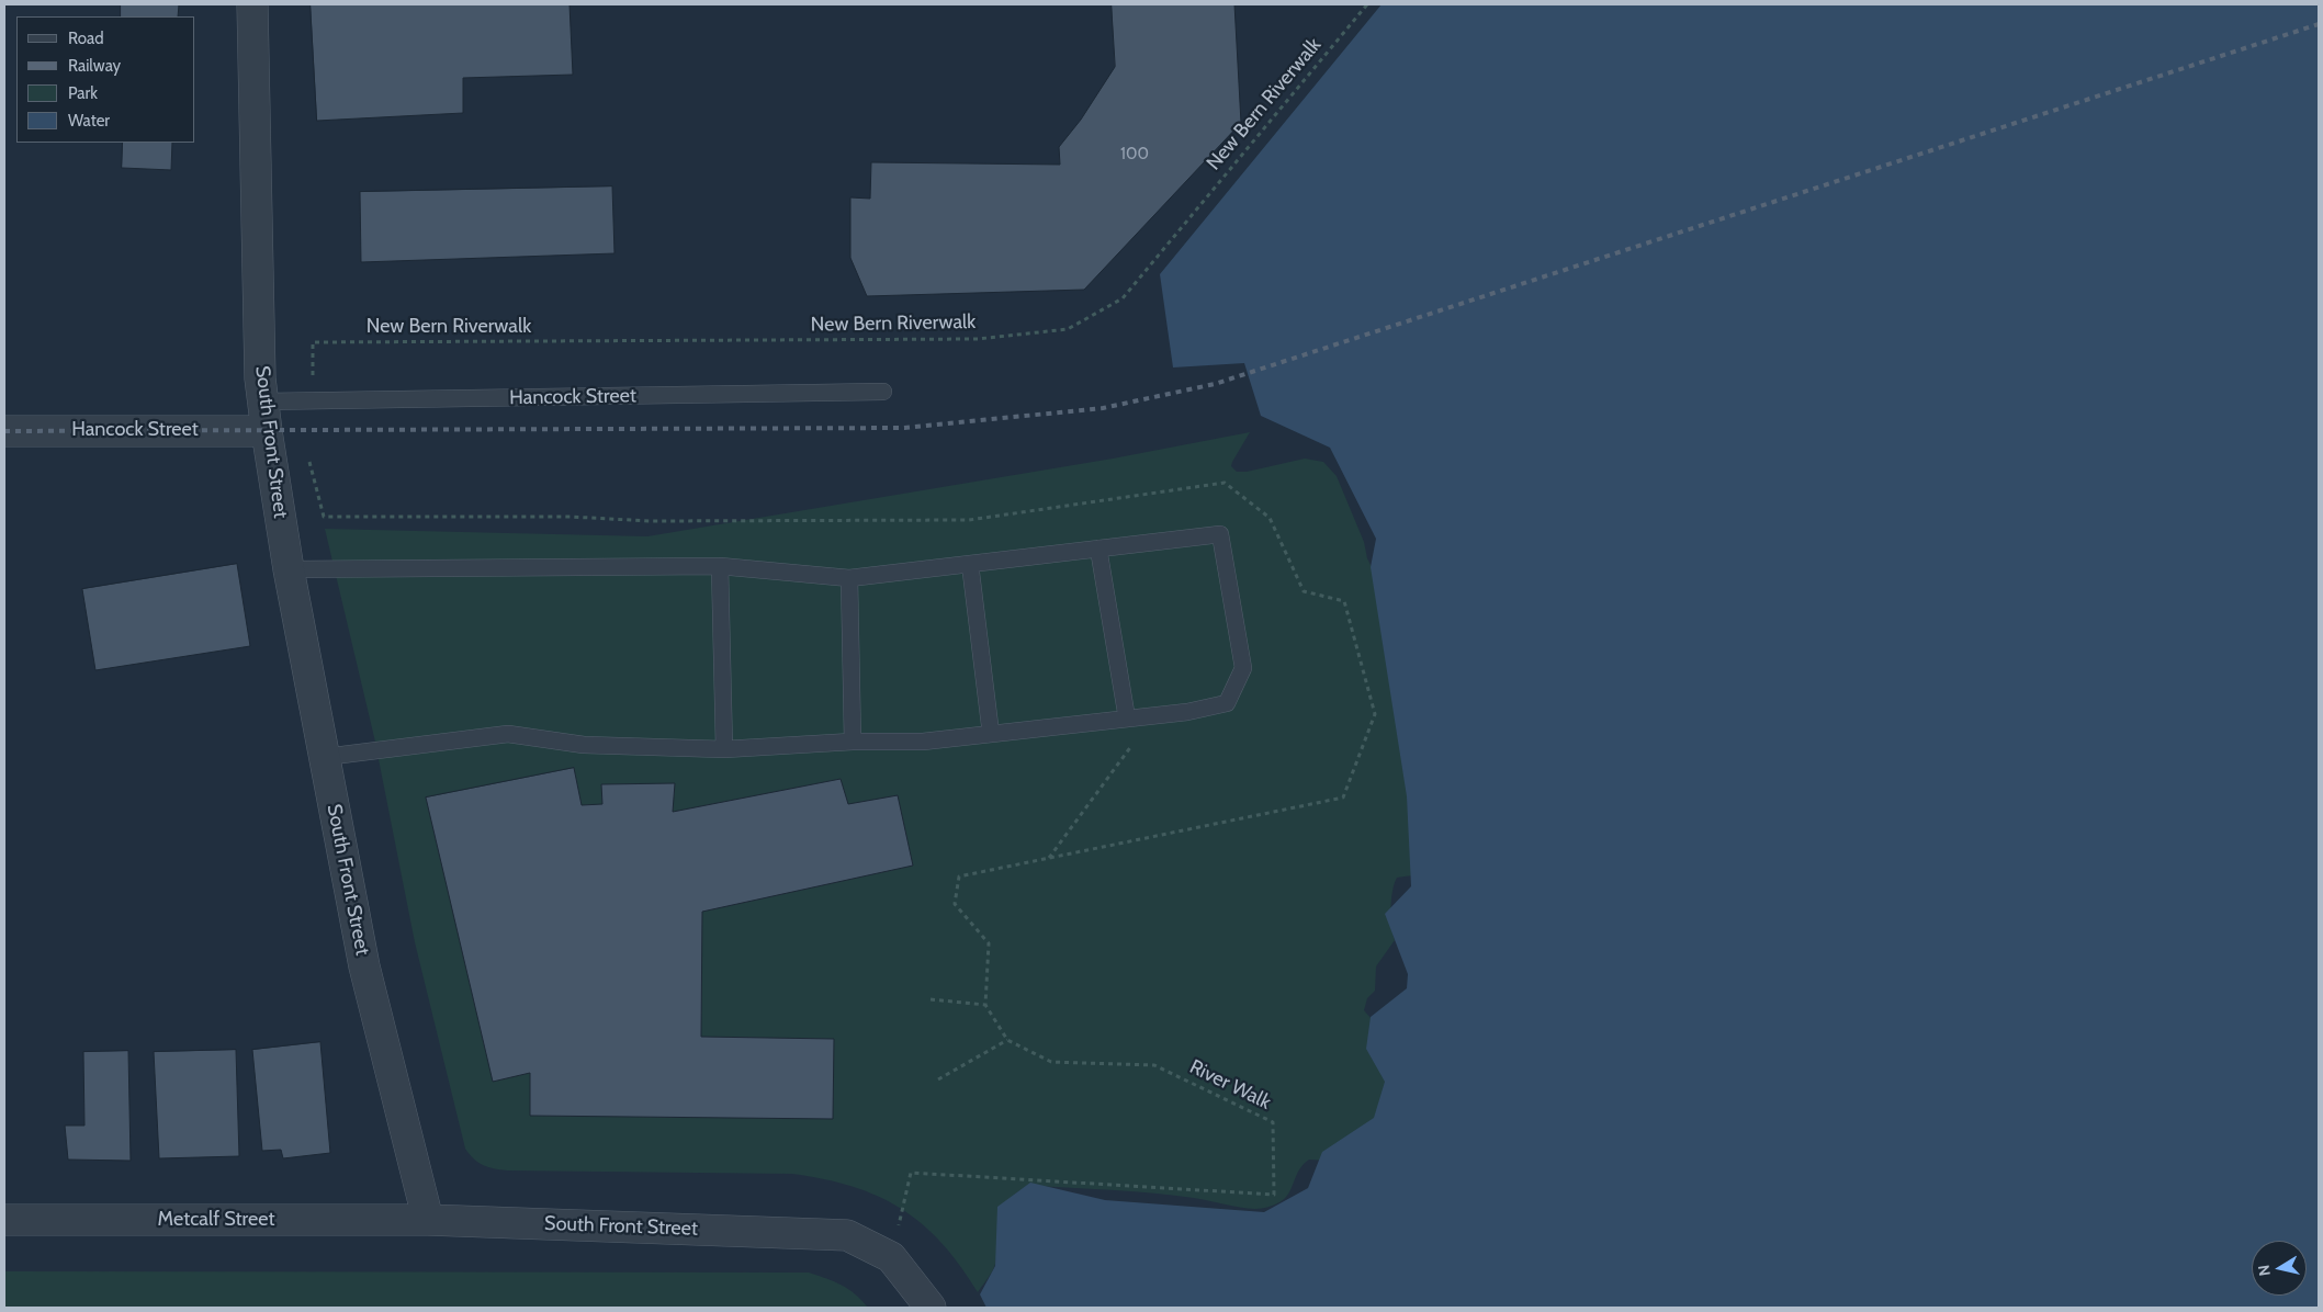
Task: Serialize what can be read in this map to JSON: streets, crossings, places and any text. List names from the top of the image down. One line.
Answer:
{"streets":{"street":["Hancock Street","South Front Street","Metcalf Street"],"path":["New Bern Riverwalk","River Walk"]},"crossings":[["Hancock Street","South Front Street"],["South Front Street","River Walk"],["South Front Street","Metcalf Street"]],"house_numbers":["100"],"legend":["Road","Railway","Park","Water"],"north":"left"}
